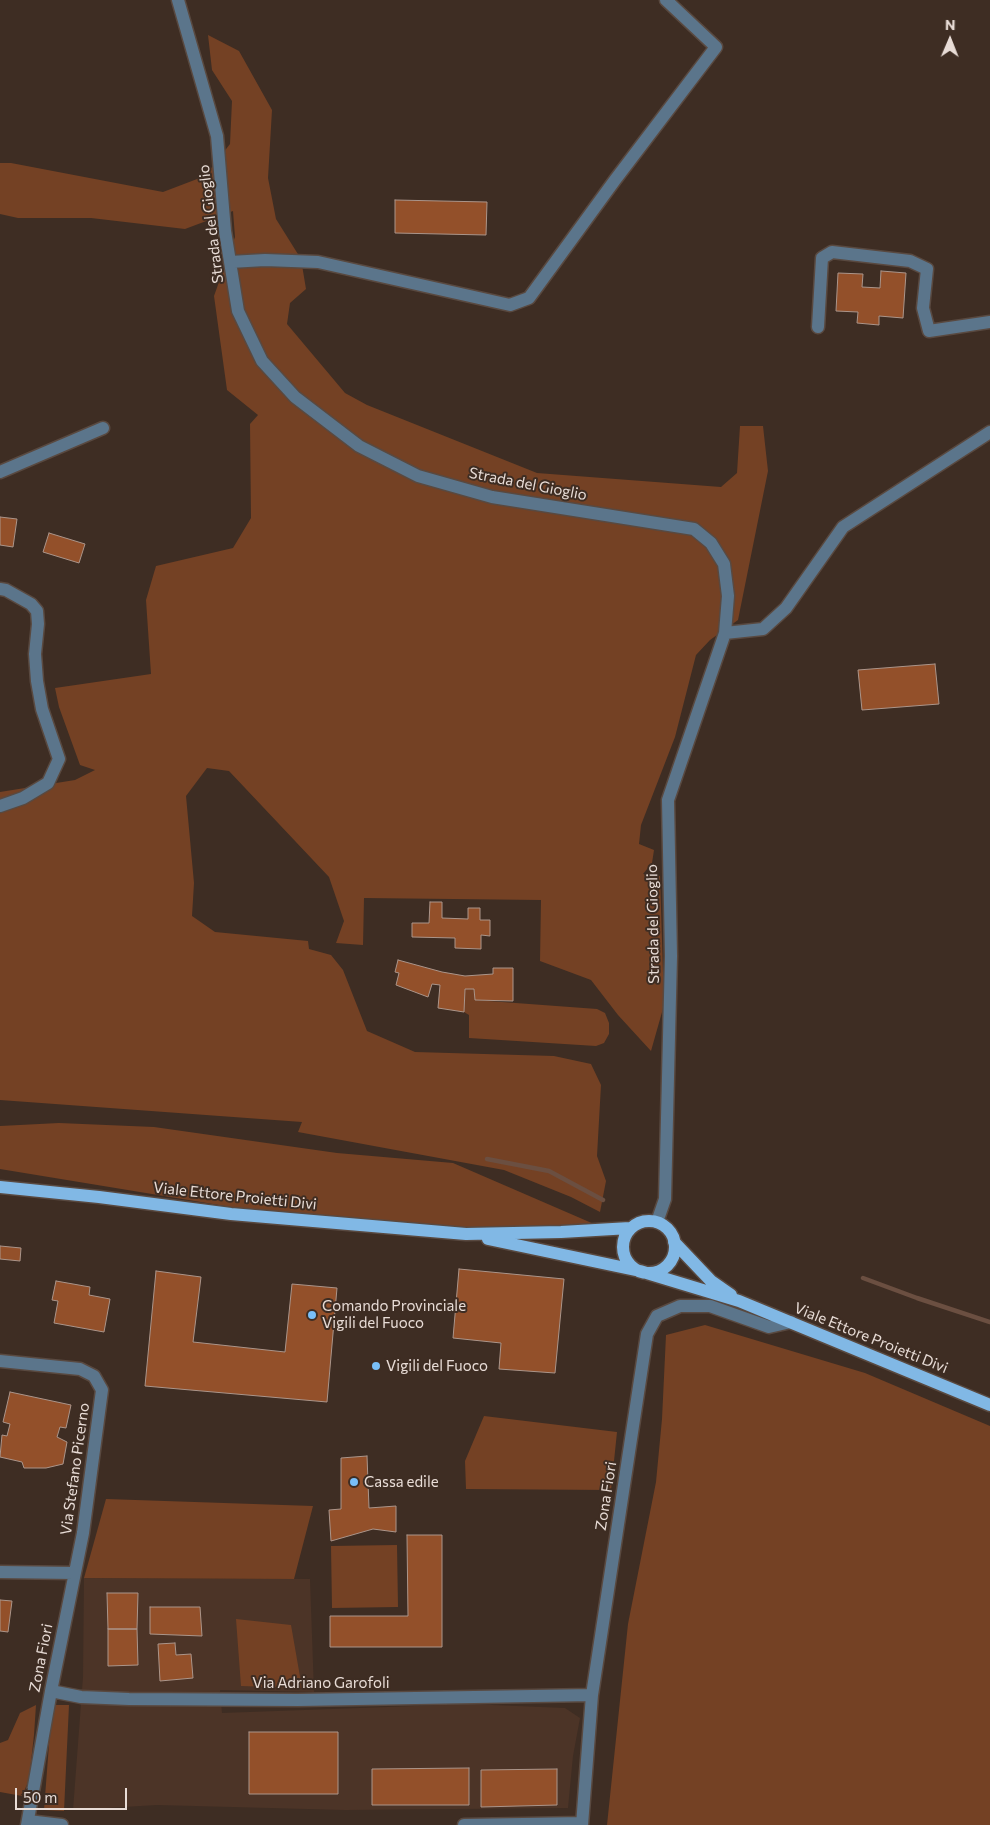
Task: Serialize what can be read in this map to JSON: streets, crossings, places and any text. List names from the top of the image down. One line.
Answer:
{"streets":{"main road":["Viale Ettore Proietti Divi"],"street":["Strada del Gioglio","Via Stefano Picerno","Zona Fiori","Via Adriano Garofoli"]},"crossings":[["Strada del Gioglio","Viale Ettore Proietti Divi"],["Viale Ettore Proietti Divi","Zona Fiori"],["Via Stefano Picerno","Zona Fiori"],["Zona Fiori","Via Adriano Garofoli"]],"places":["Comando Provinciale Vigili del Fuoco","Vigili del Fuoco","Cassa edile"],"scale_bar":"50 m","north":"top"}
